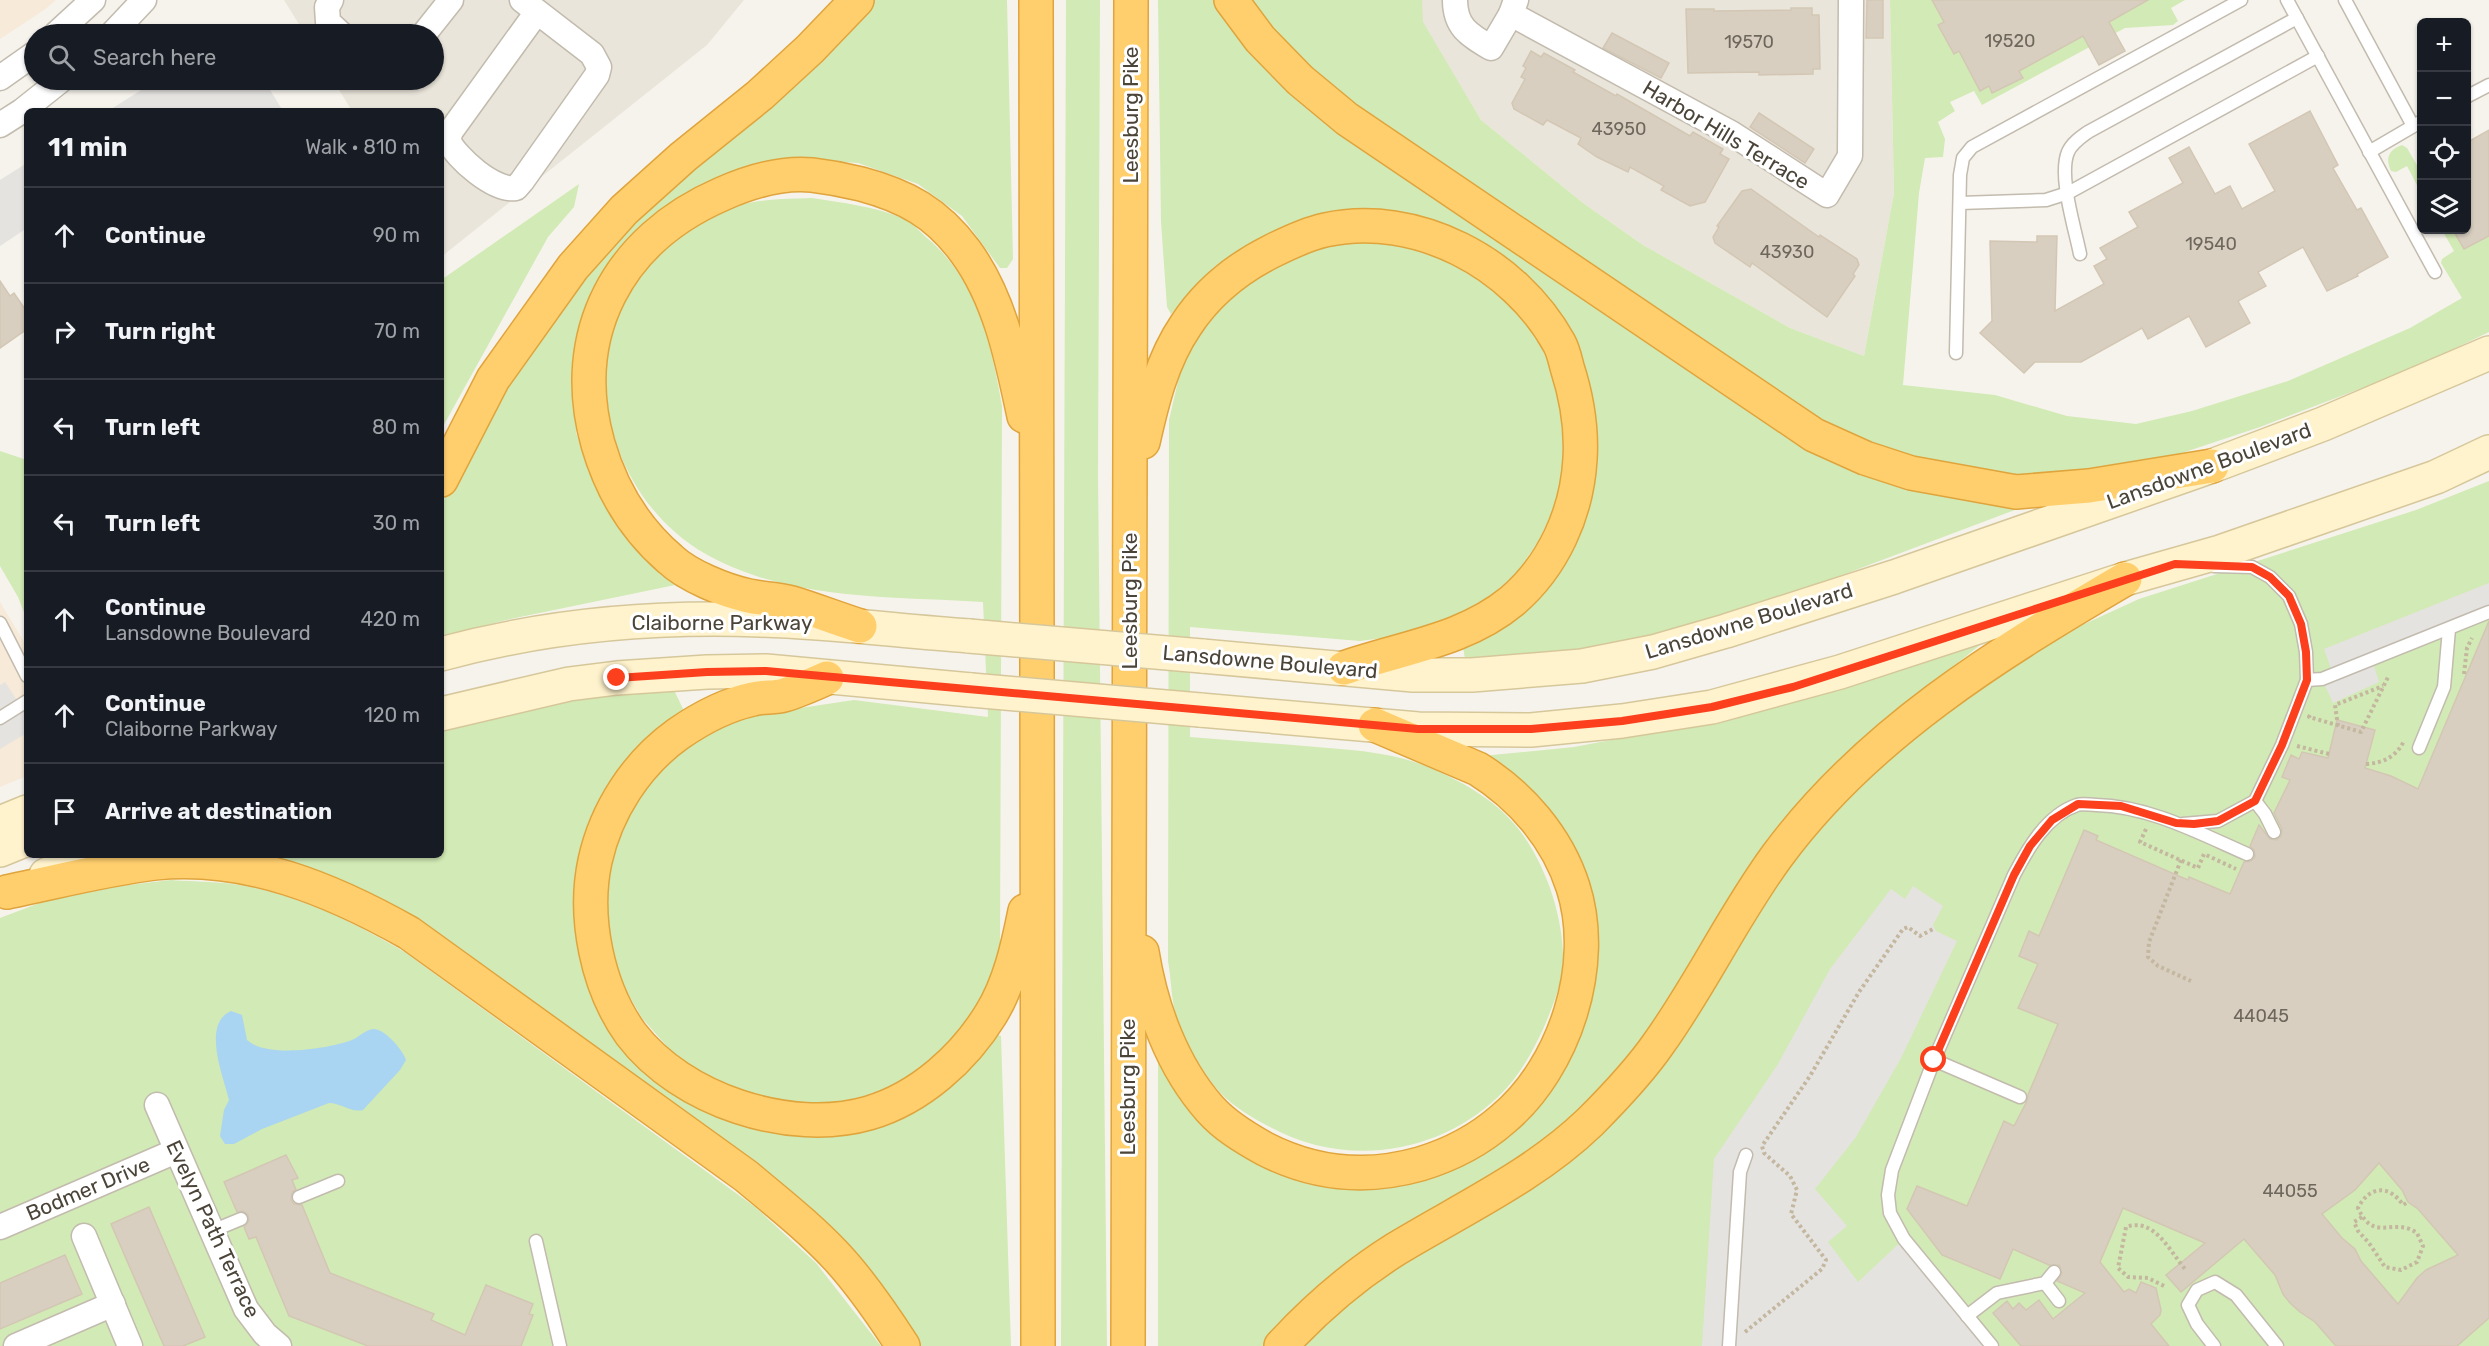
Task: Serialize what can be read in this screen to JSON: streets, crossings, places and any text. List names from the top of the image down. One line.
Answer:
{"streets":{"highway":["Leesburg Pike"],"main road":["Lansdowne Boulevard","Claiborne Parkway"],"street":["Harbor Hills Terrace","Bodmer Drive","Evelyn Path Terrace"]},"crossings":[["Lansdowne Boulevard","Claiborne Parkway"],["Bodmer Drive","Evelyn Path Terrace"]],"house_numbers":["19520","19570","43950","19540","43930","44045","44055"],"page":{"map_buttons":["+","−"],"search":"Search here","heading":["11 min","Walk · 810 m"],"list":[["Continue","90 m"],["Turn right","70 m"],["Turn left","80 m"],["Turn left","30 m"],["Continue","Lansdowne Boulevard","420 m"],["Continue","Claiborne Parkway","120 m"],"Arrive at destination"]}}
